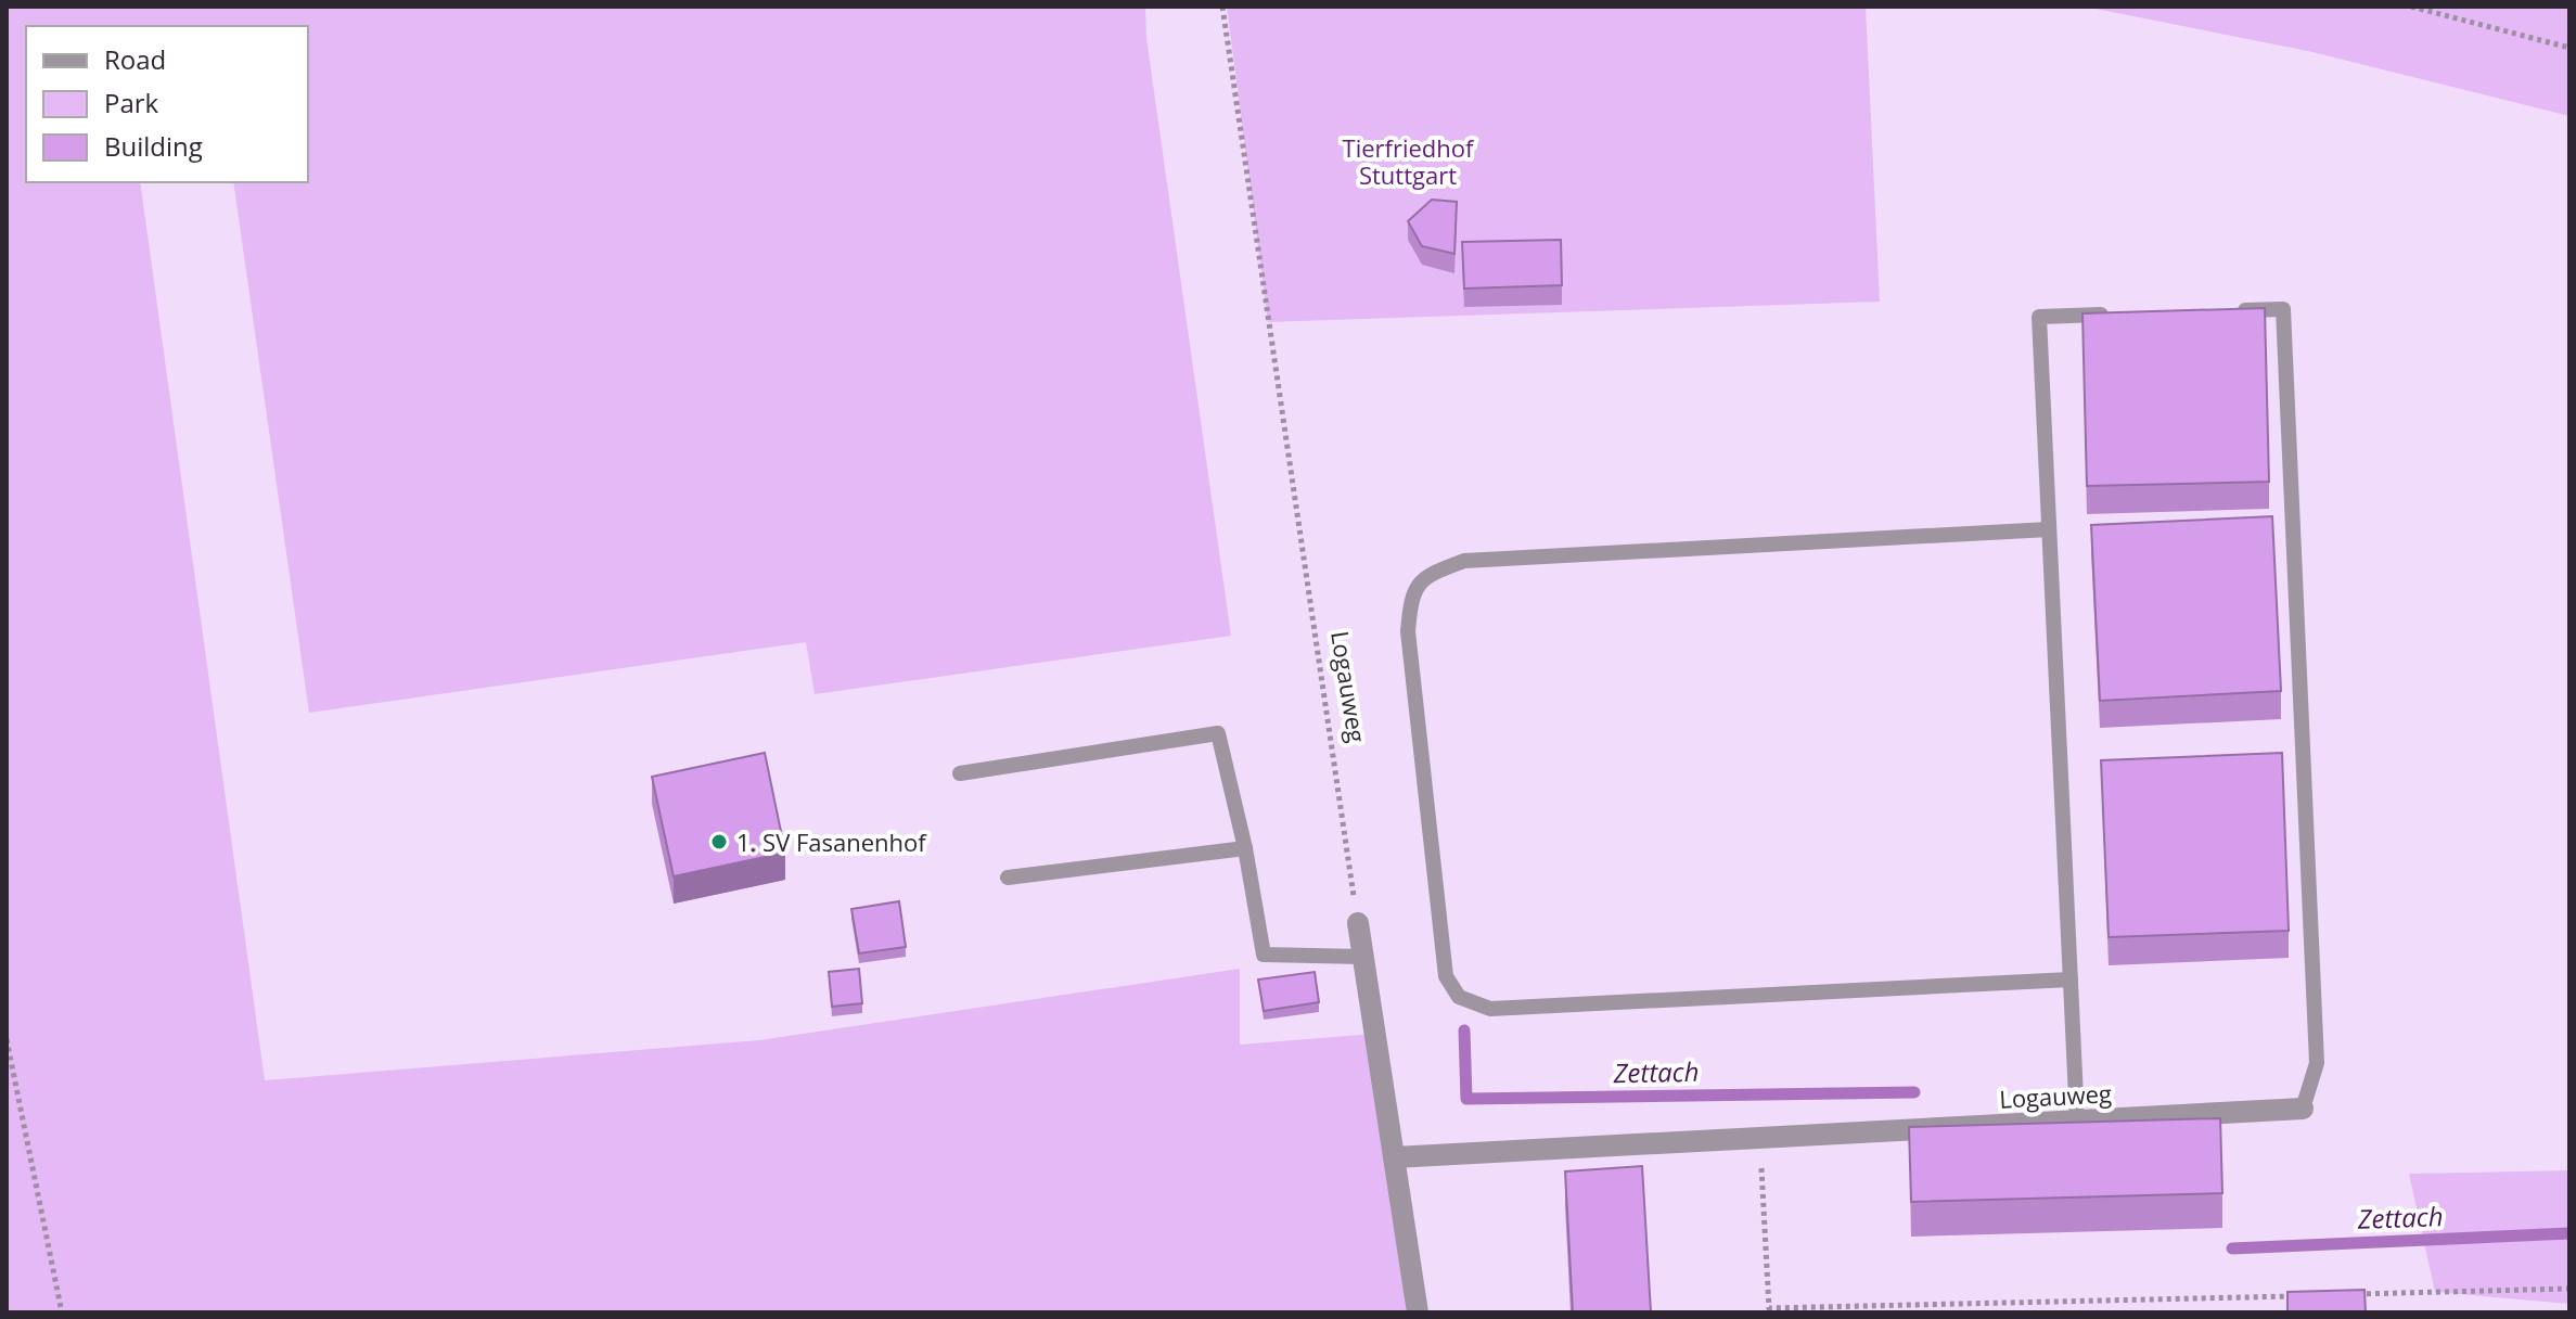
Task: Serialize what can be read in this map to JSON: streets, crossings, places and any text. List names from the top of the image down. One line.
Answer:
{"streets":{"street":["Logauweg"]},"water":["Zettach"],"parks":["Tierfriedhof Stuttgart"],"places":["1. SV Fasanenhof"],"legend":["Road","Park","Building"]}
